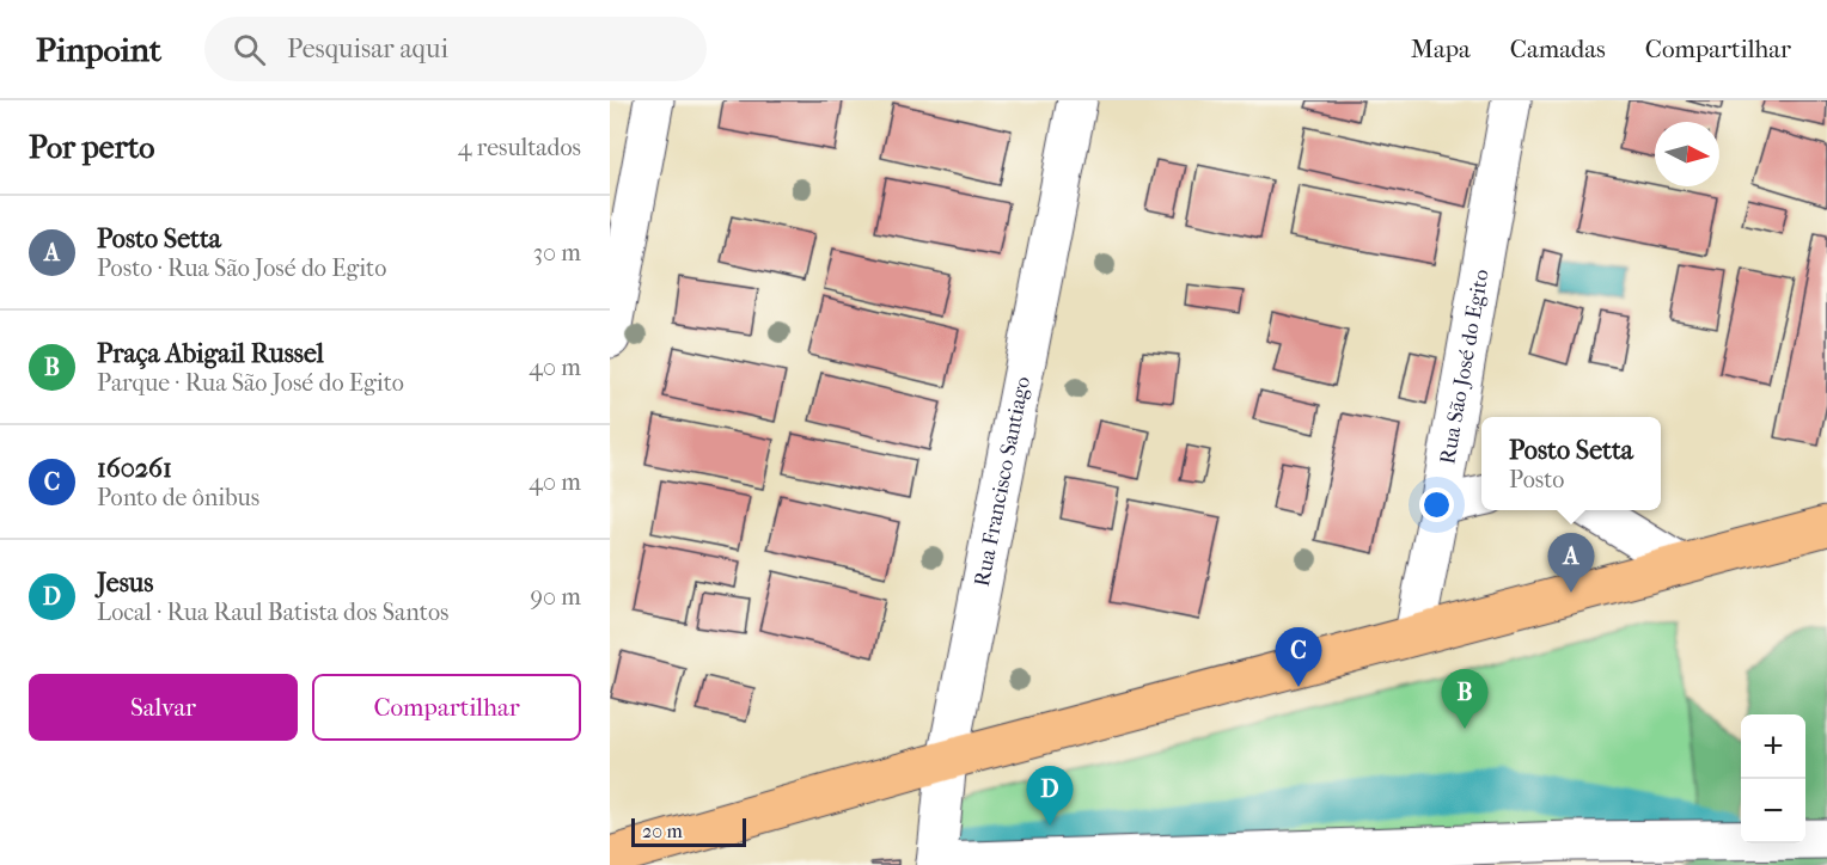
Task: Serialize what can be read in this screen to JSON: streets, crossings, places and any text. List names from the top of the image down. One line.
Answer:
{"streets":{"street":["Rua São José do Egito","Rua Francisco Santiago"]},"scale_bar":"20 m","north":"right","page":{"header":"Pinpoint","search":"Pesquisar aqui","nav":["Mapa","Camadas","Compartilhar"],"heading":["Por perto","4 resultados"],"list":[{"mark":"A","name":"Posto Setta","note":"Posto · Rua São José do Egito","value":"30 m"},{"mark":"B","name":"Praça Abigail Russel","note":"Parque · Rua São José do Egito","value":"40 m"},{"mark":"C","name":"160261","note":"Ponto de ônibus","value":"40 m"},{"mark":"D","name":"Jesus","note":"Local · Rua Raul Batista dos Santos","value":"90 m"}],"popup":["Posto Setta","Posto"],"pins":["A","C","B","D"],"buttons":["Salvar","Compartilhar"],"map_buttons":["+","−"],"scale":"20 m"}}
